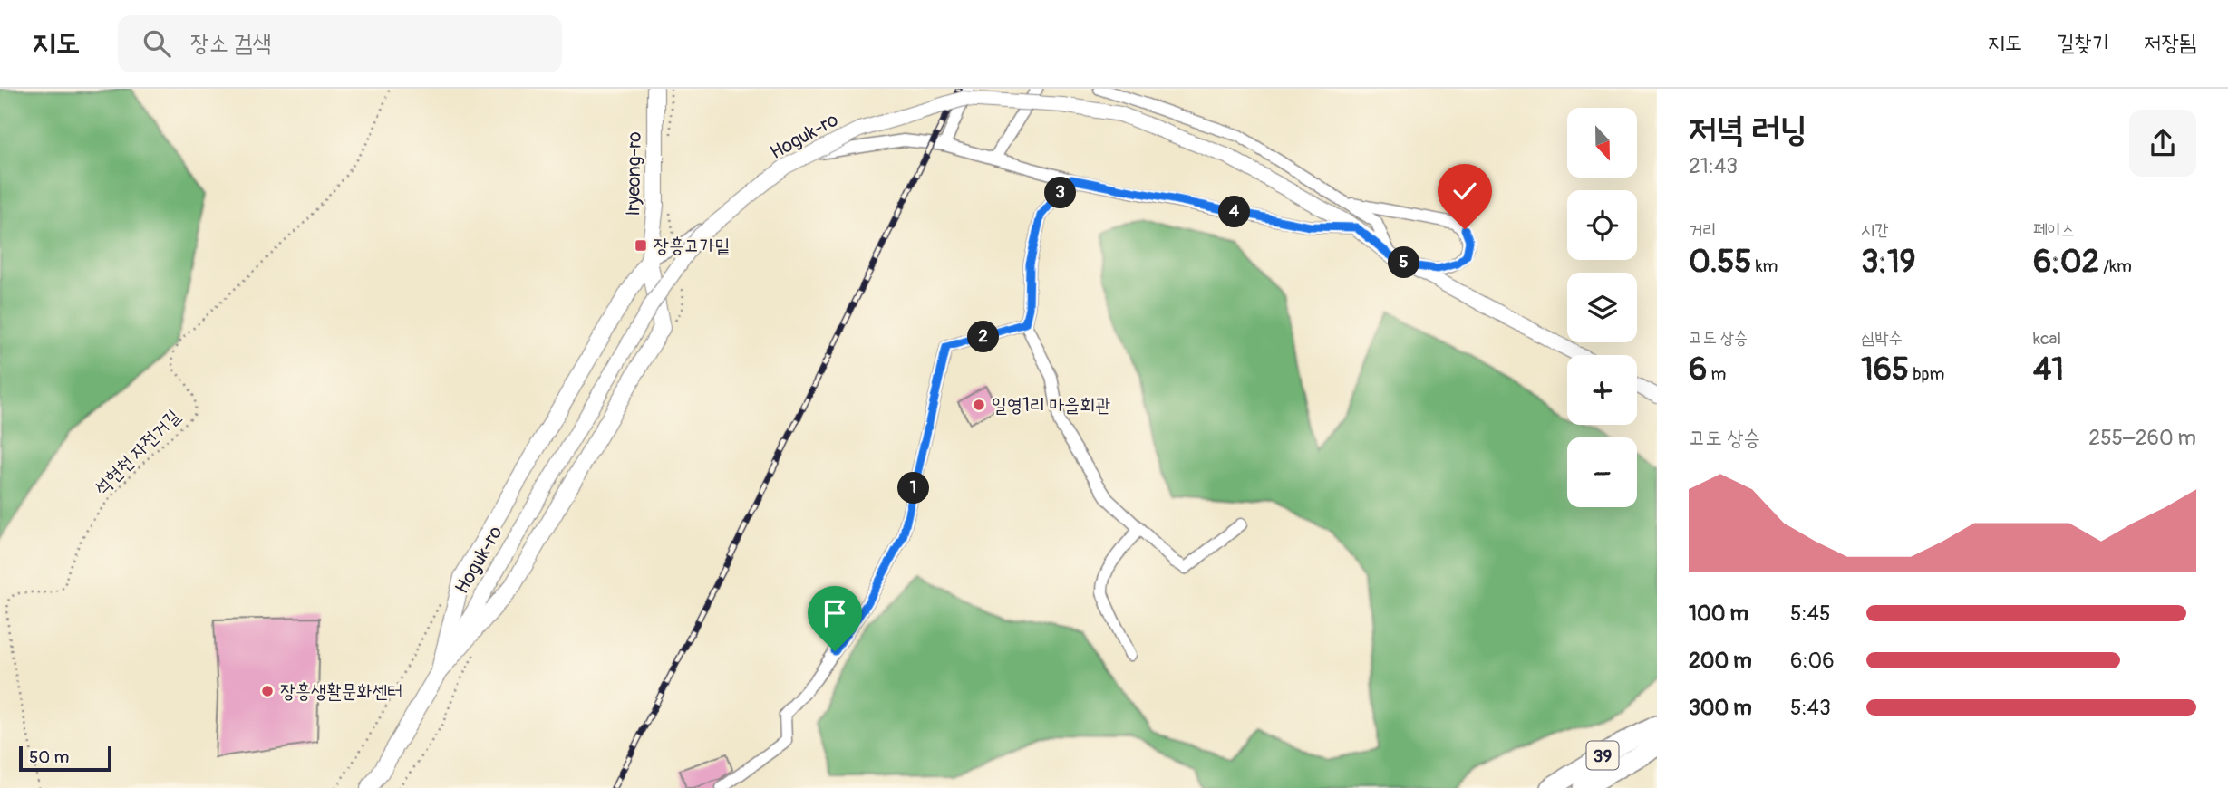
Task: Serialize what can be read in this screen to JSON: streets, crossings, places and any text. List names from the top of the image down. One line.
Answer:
{"streets":{"highway":["39"],"main road":["Hoguk-ro","Iryeong-ro"],"path":["석현천 자전거길"]},"places":{"transit":["장흥고가밑"],"other":["일영1리 마을회관","장흥생활문화센터"]},"scale_bar":"50 m","north":"bottom","page":{"header":"지도","search":"장소 검색","nav":["지도","길찾기","저장됨"],"heading":["저녁 러닝","21:43"],"map_buttons":["+","−"],"pins":["3","4","5","2","1"],"stats":[["거리","0.55 km"],["시간","3:19"],["페이스","6:02 /km"],["고도 상승","6 m"],["심박수","165 bpm"],["kcal","41"]],"chart":["고도 상승","255–260 m"],"list":[{"name":"100 m","note":"5:45"},{"name":"200 m","note":"6:06"},{"name":"300 m","note":"5:43"}],"scale":"50 m"}}
